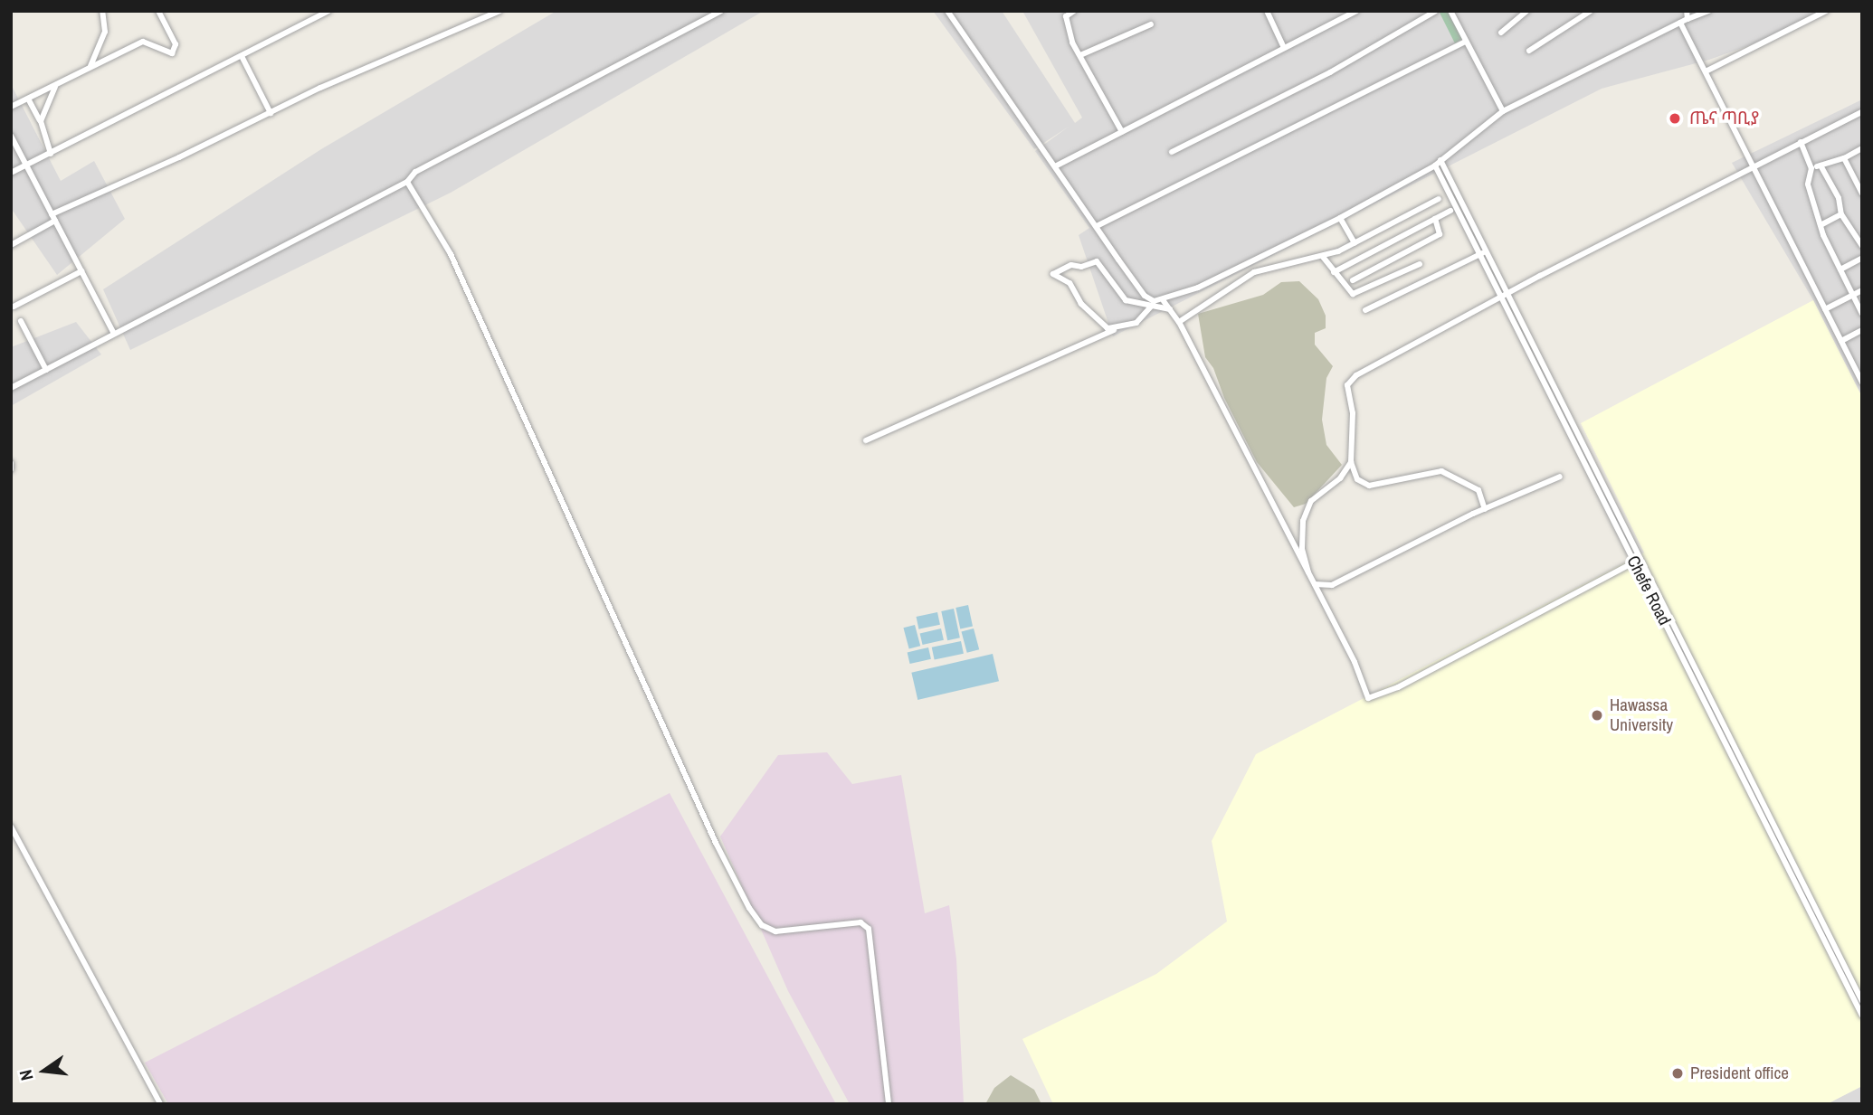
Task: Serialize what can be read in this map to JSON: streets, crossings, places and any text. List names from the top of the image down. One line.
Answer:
{"streets":{"street":["Chefe Road"]},"places":["ጤና ጣቢያ","Hawassa University","President office"],"north":"left"}
